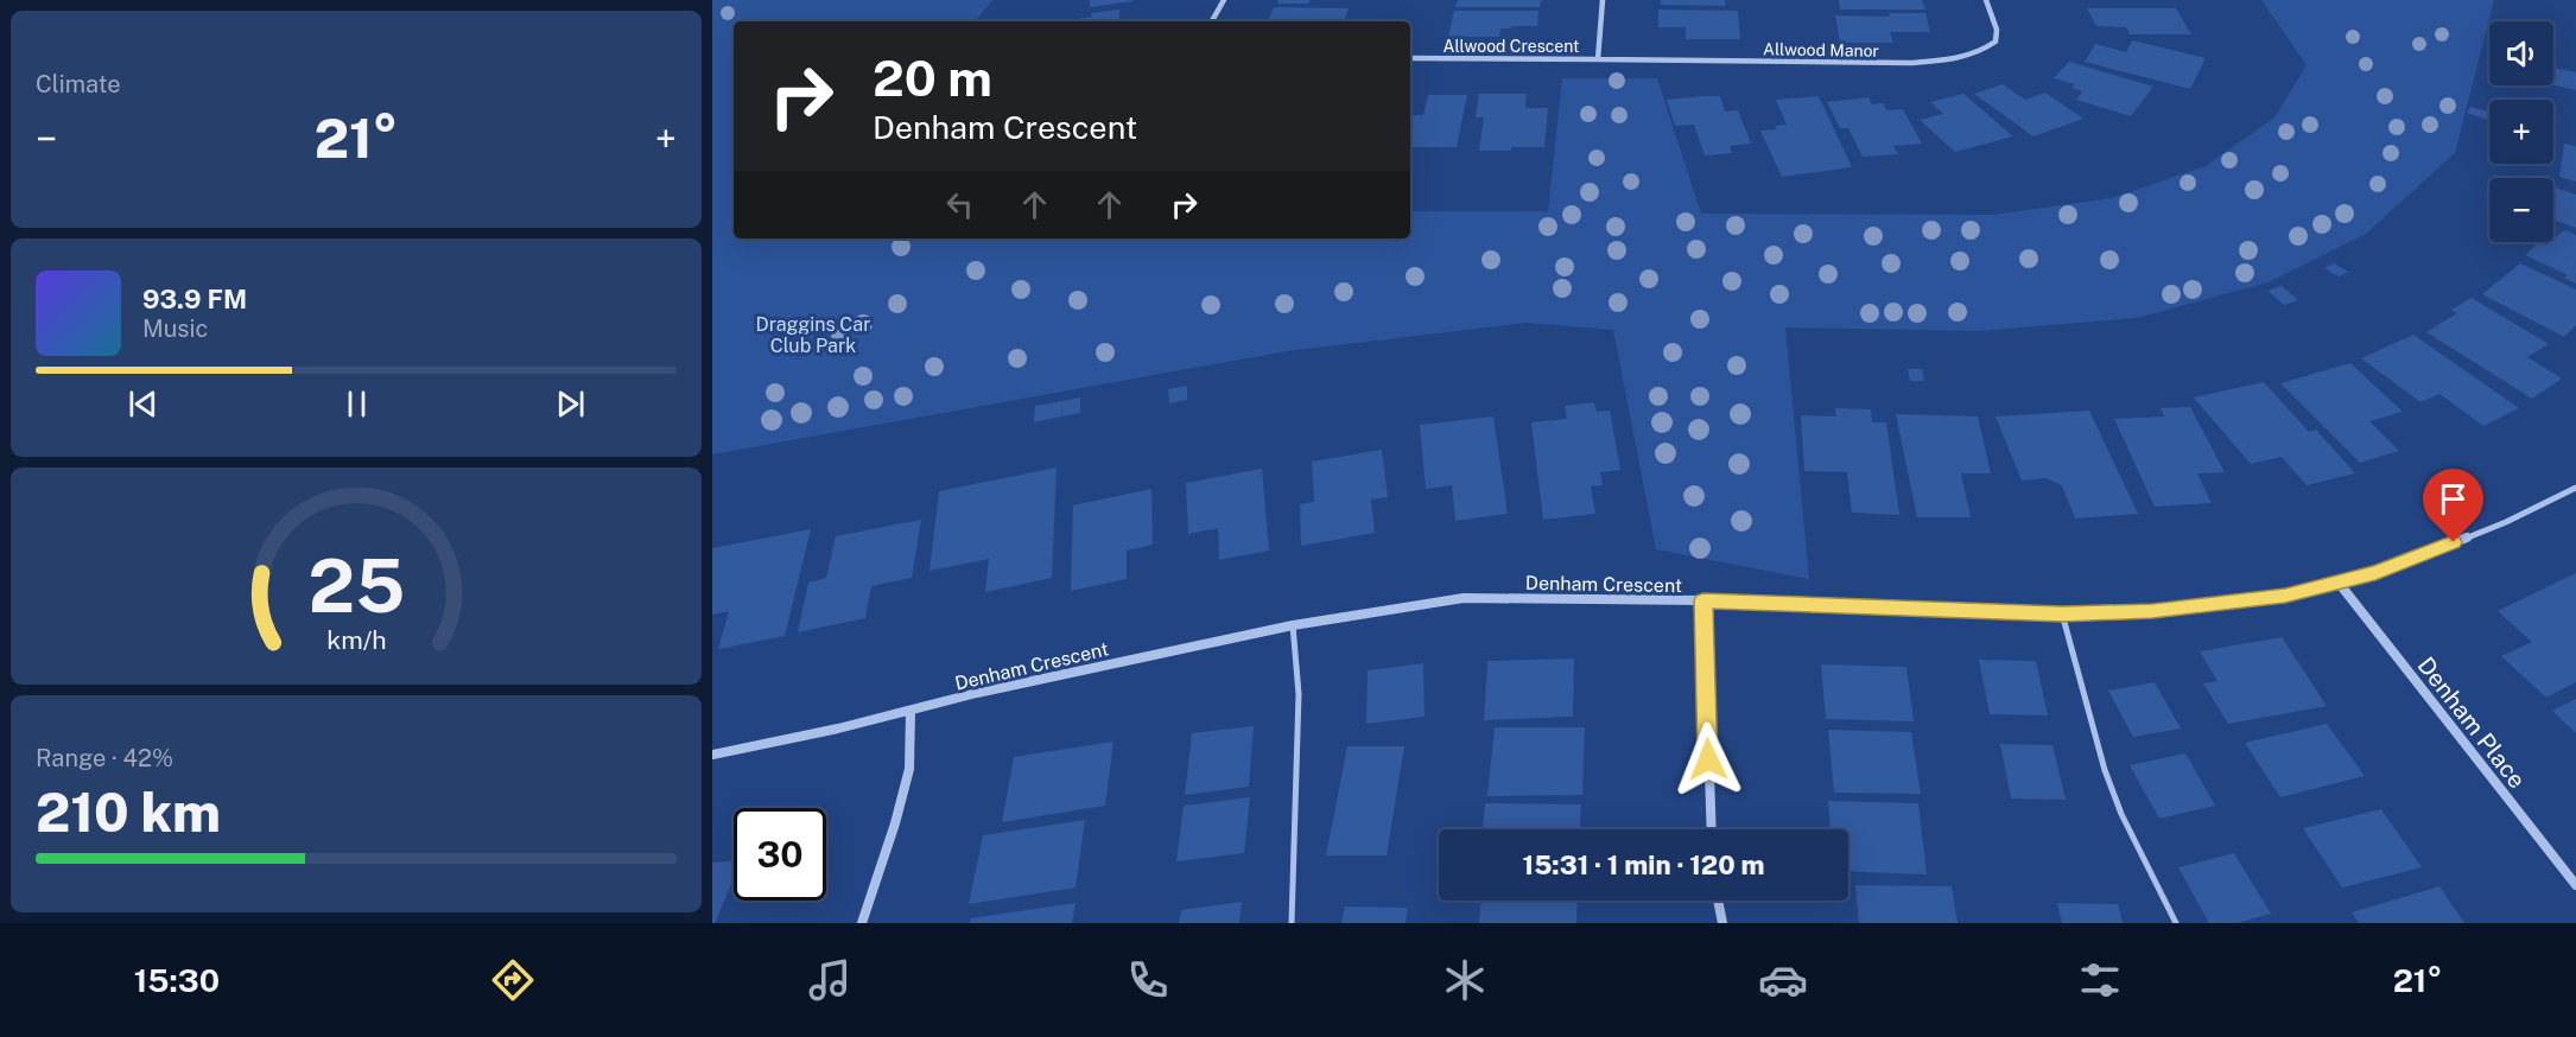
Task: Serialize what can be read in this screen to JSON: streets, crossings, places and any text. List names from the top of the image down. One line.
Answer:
{"streets":{"street":["Allwood Crescent","Allwood Manor","Denham Crescent","Denham Place"]},"crossings":[["Allwood Crescent","Allwood Manor"],["Denham Crescent","Denham Place"]],"parks":["Draggins Car Club Park"],"page":{"tile":["Climate",["Range · 42%","210 km"]],"map_buttons":["+","−"],"turn":["20 m","Denham Crescent"],"heat":["−","21°","+"],"song":["93.9 FM","Music"],"limit":"30","trip":"15:31 · 1 min · 120 m","tabs":["15:30","21°"],"gauge":["25","km/h"]}}
